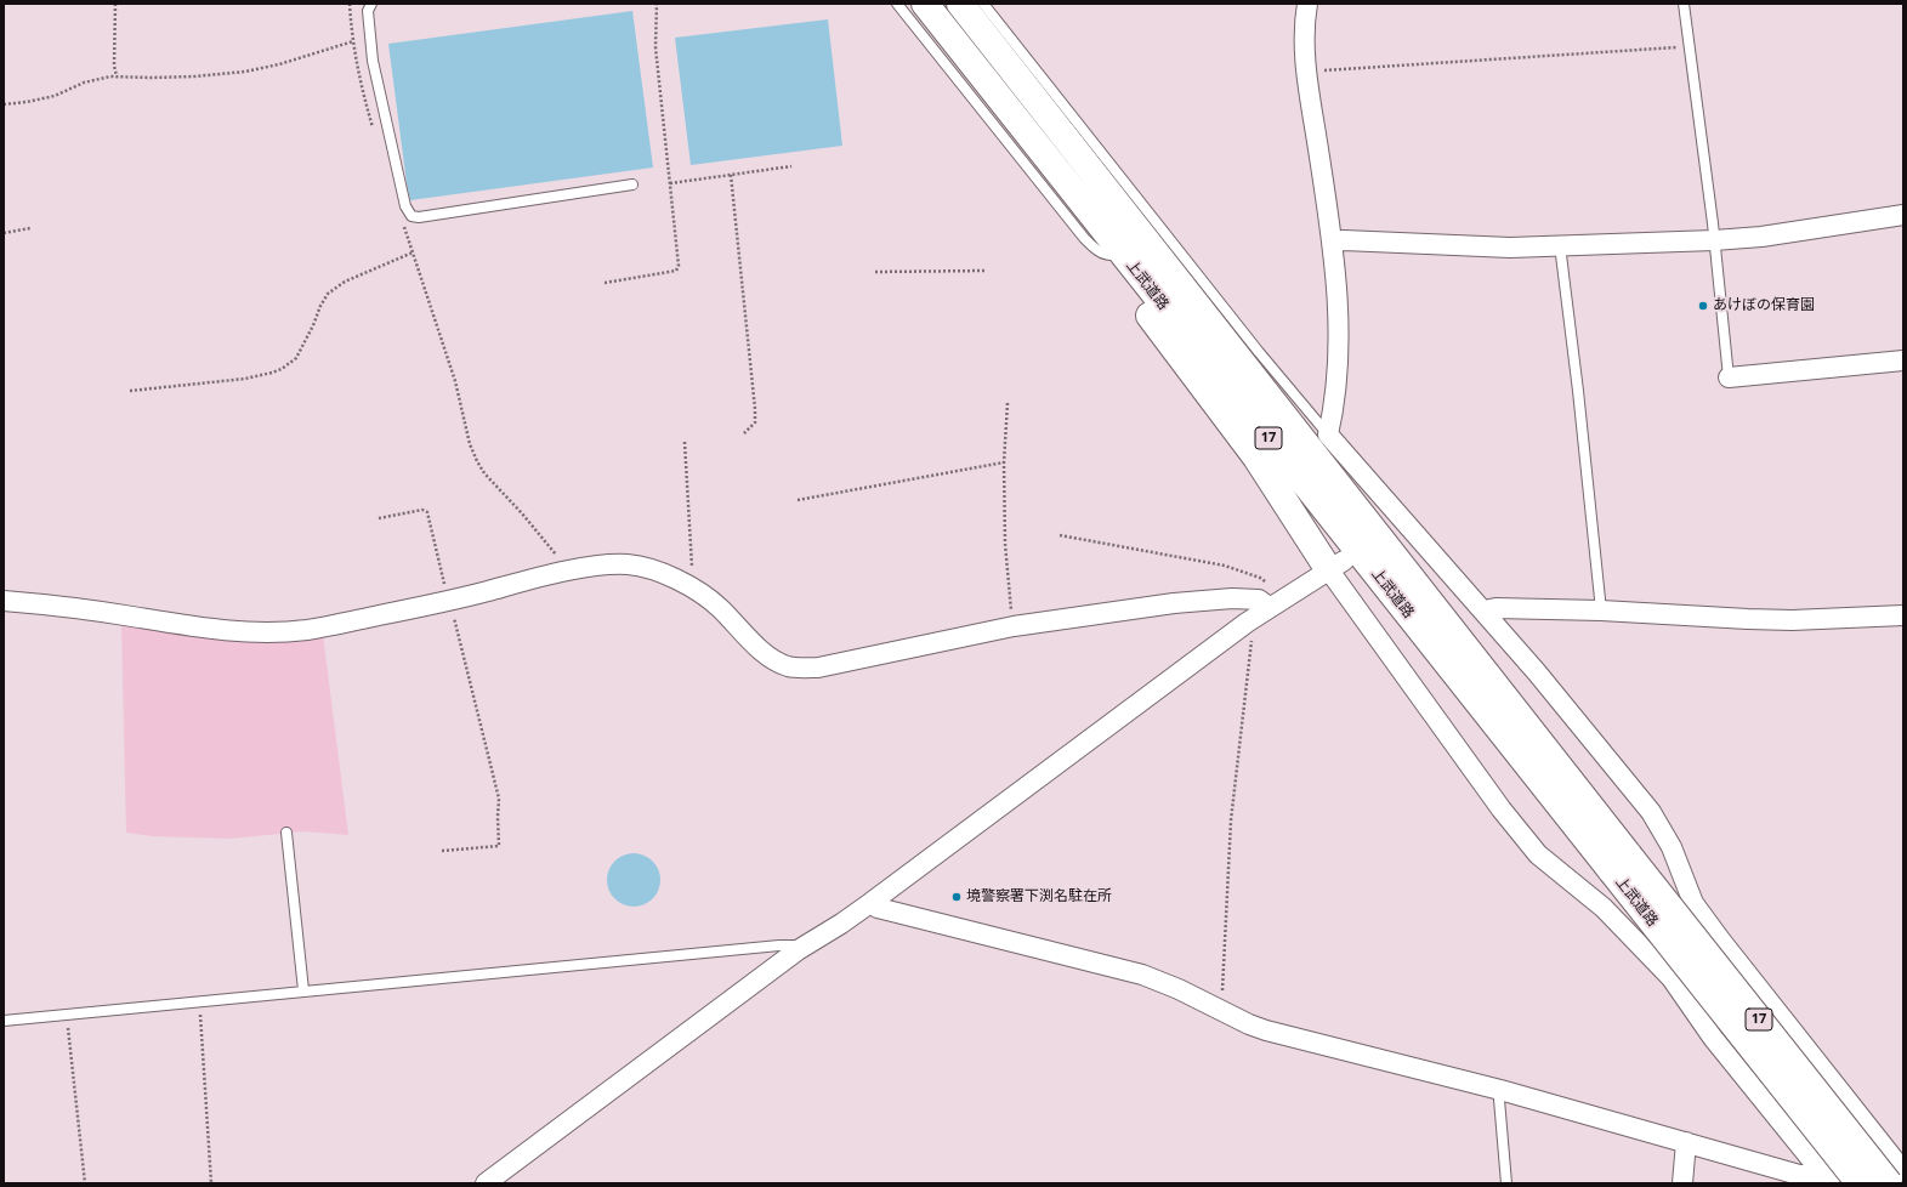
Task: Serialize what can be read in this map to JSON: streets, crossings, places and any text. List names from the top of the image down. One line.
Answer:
{"streets":{"highway":["上武道路","17"]},"places":["あけぼの保育園","境警察署下渕名駐在所"]}
